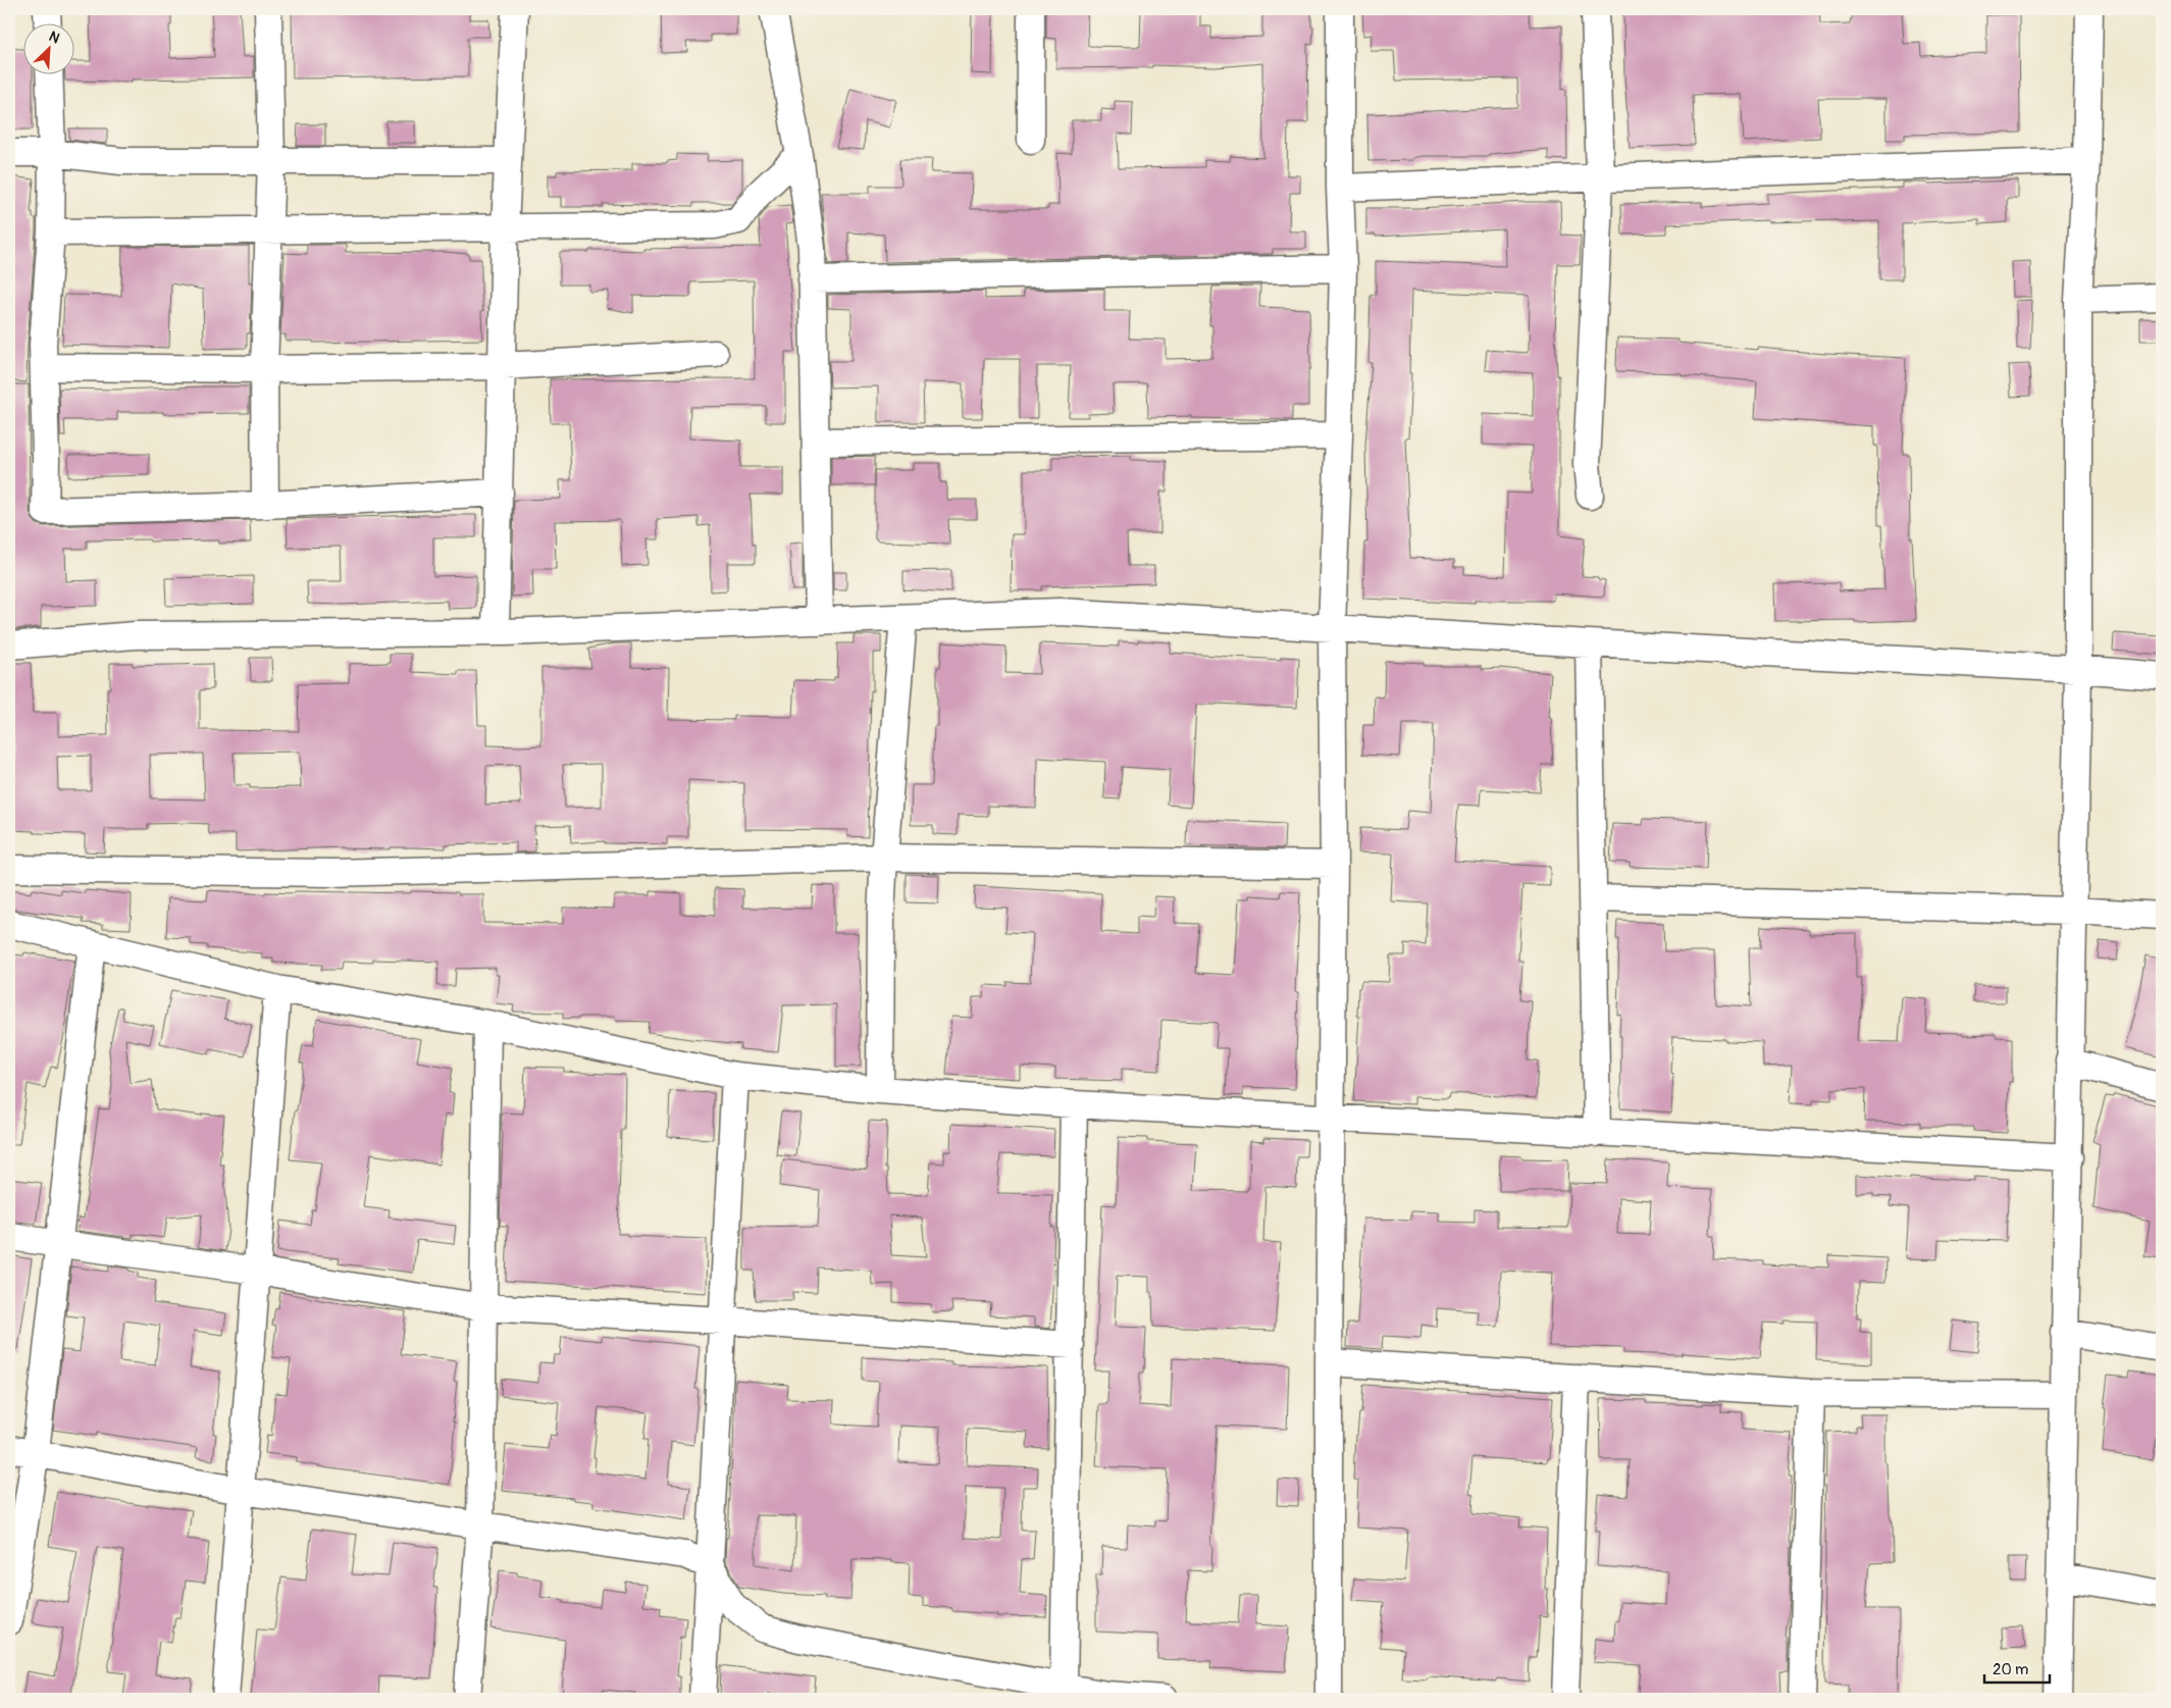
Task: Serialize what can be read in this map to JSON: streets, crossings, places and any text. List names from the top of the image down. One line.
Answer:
{"scale_bar":"20 m","north":"top right"}
